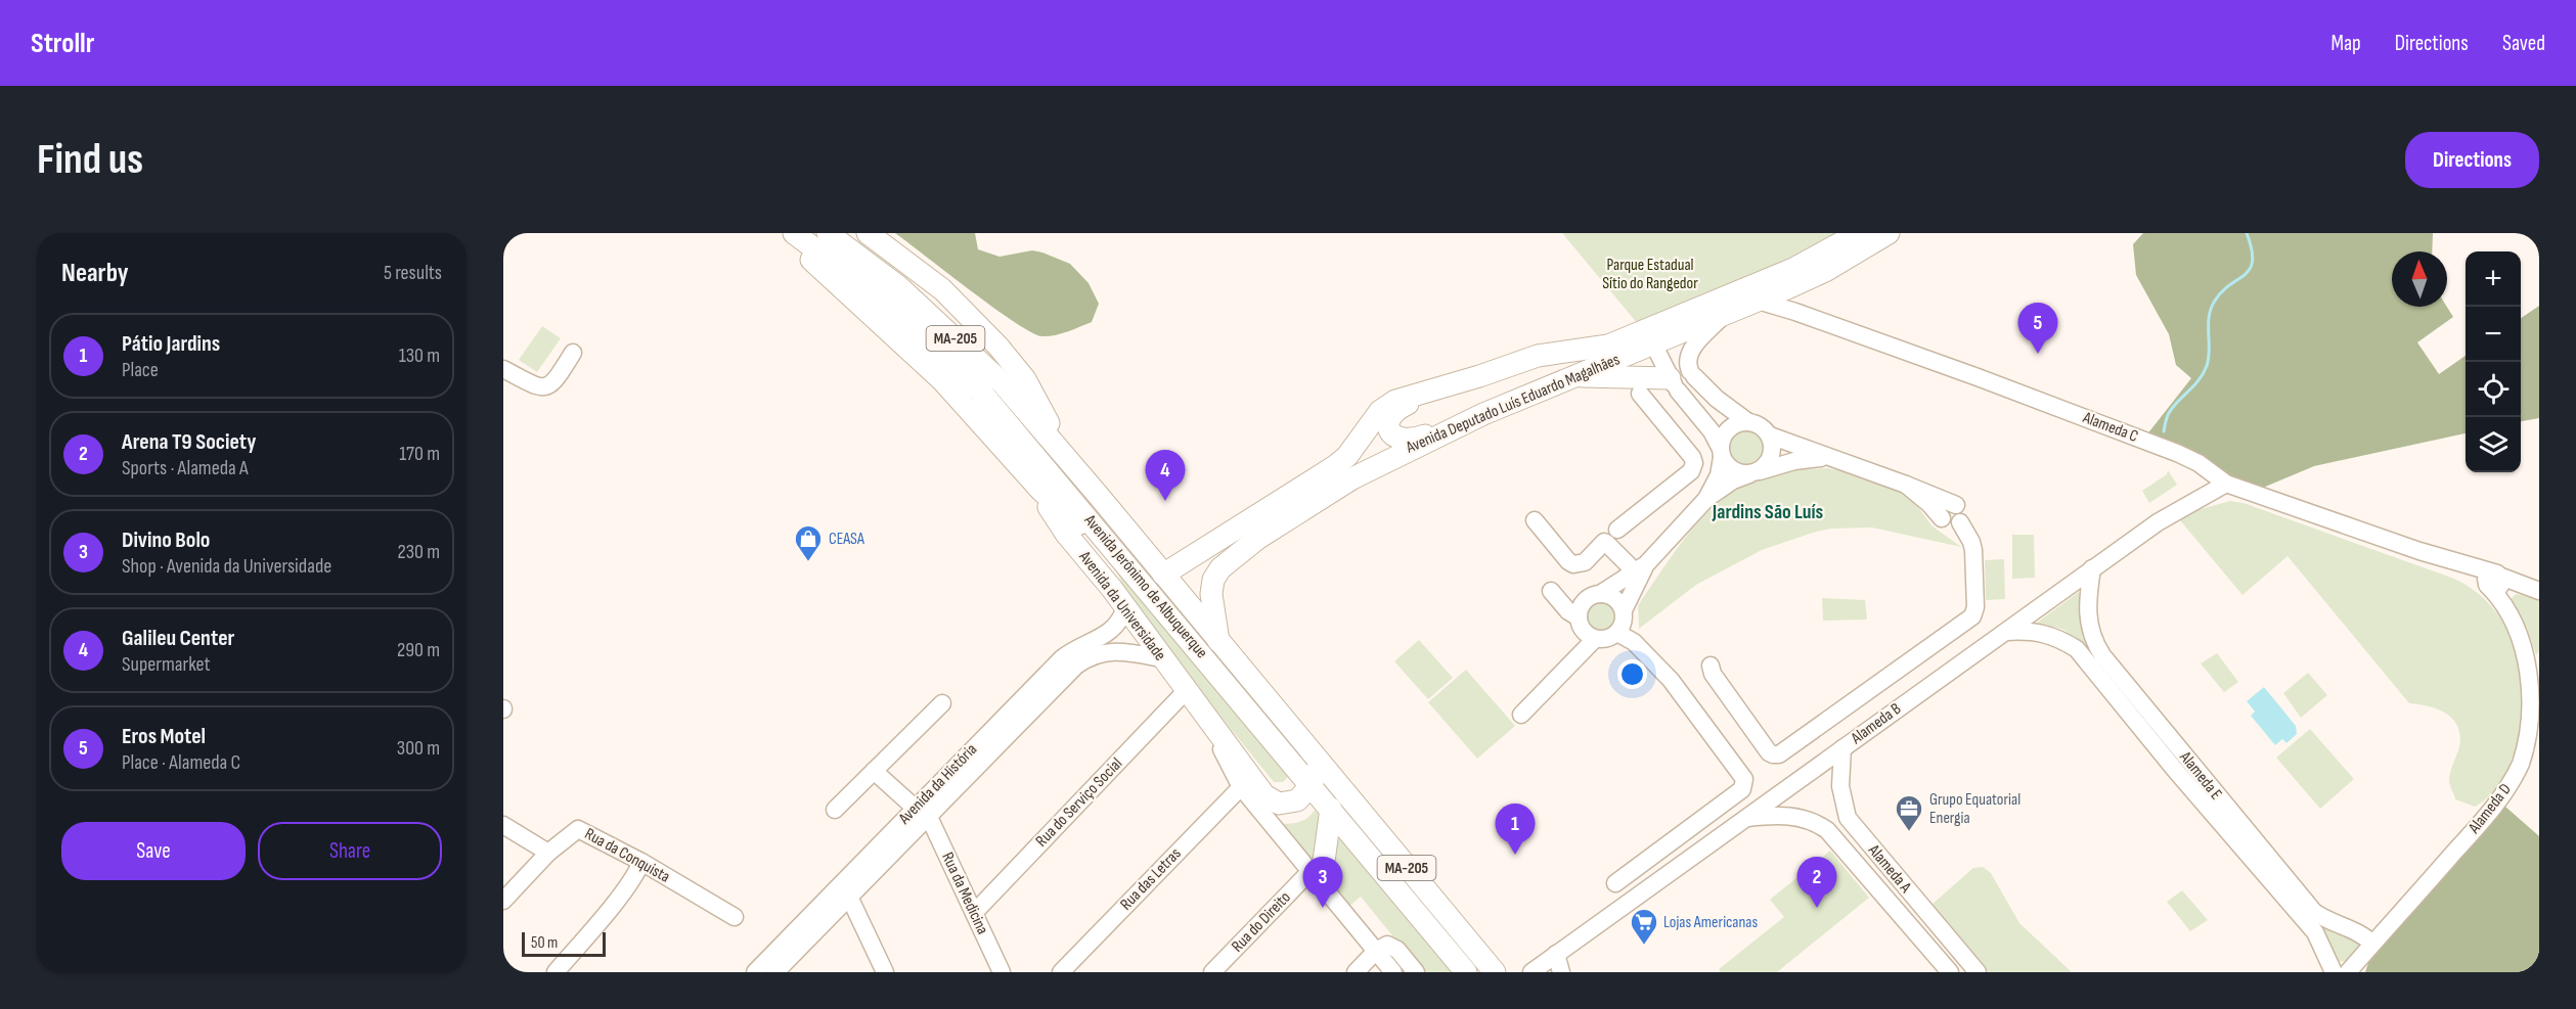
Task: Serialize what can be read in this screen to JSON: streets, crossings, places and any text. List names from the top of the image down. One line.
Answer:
{"streets":{"main road":["MA-205","Avenida Deputado Luís Eduardo Magalhães","Avenida Jerônimo de Albuquerque","Avenida da Universidade"],"street":["Alameda C","Alameda B","Alameda E","Avenida da História","Rua do Serviço Social","Alameda D","Rua da Conquista","Alameda A","Rua das Letras","Rua da Medicina","Rua do Direito"]},"crossings":[["MA-205","Avenida Jerônimo de Albuquerque"],["Avenida Deputado Luís Eduardo Magalhães","Alameda C"],["Avenida Deputado Luís Eduardo Magalhães","Avenida Jerônimo de Albuquerque"],["Alameda C","Alameda B"],["Alameda C","Alameda D"],["Avenida Jerônimo de Albuquerque","Avenida da Universidade"],["Avenida da Universidade","Avenida da História"],["Avenida da Universidade","Rua do Serviço Social"],["Avenida da Universidade","Rua das Letras"],["Avenida da Universidade","Rua do Direito"],["Alameda B","Alameda E"],["Alameda B","Alameda A"],["Alameda E","Alameda D"],["Avenida da História","Rua da Medicina"],["Rua do Serviço Social","Rua da Medicina"]],"districts":["Jardins São Luís"],"parks":["Parque Estadual Sítio do Rangedor"],"places":{"shop":["CEASA"],"office":["Grupo Equatorial Energia"],"supermarket":["Lojas Americanas"]},"scale_bar":"50 m","north":"top","page":{"header":"Strollr","nav":["Map","Directions","Saved"],"buttons":["Directions",["Save","Share"]],"title":"Find us","heading":["Nearby","5 results"],"map_buttons":["+","−"],"pins":["5","4","1","2","3"],"list":[{"mark":"1","name":"Pátio Jardins","note":"Place","value":"130 m"},{"mark":"2","name":"Arena T9 Society","note":"Sports · Alameda A","value":"170 m"},{"mark":"3","name":"Divino Bolo","note":"Shop · Avenida da Universidade","value":"230 m"},{"mark":"4","name":"Galileu Center","note":"Supermarket","value":"290 m"},{"mark":"5","name":"Eros Motel","note":"Place · Alameda C","value":"300 m"}],"scale":"50 m"}}
